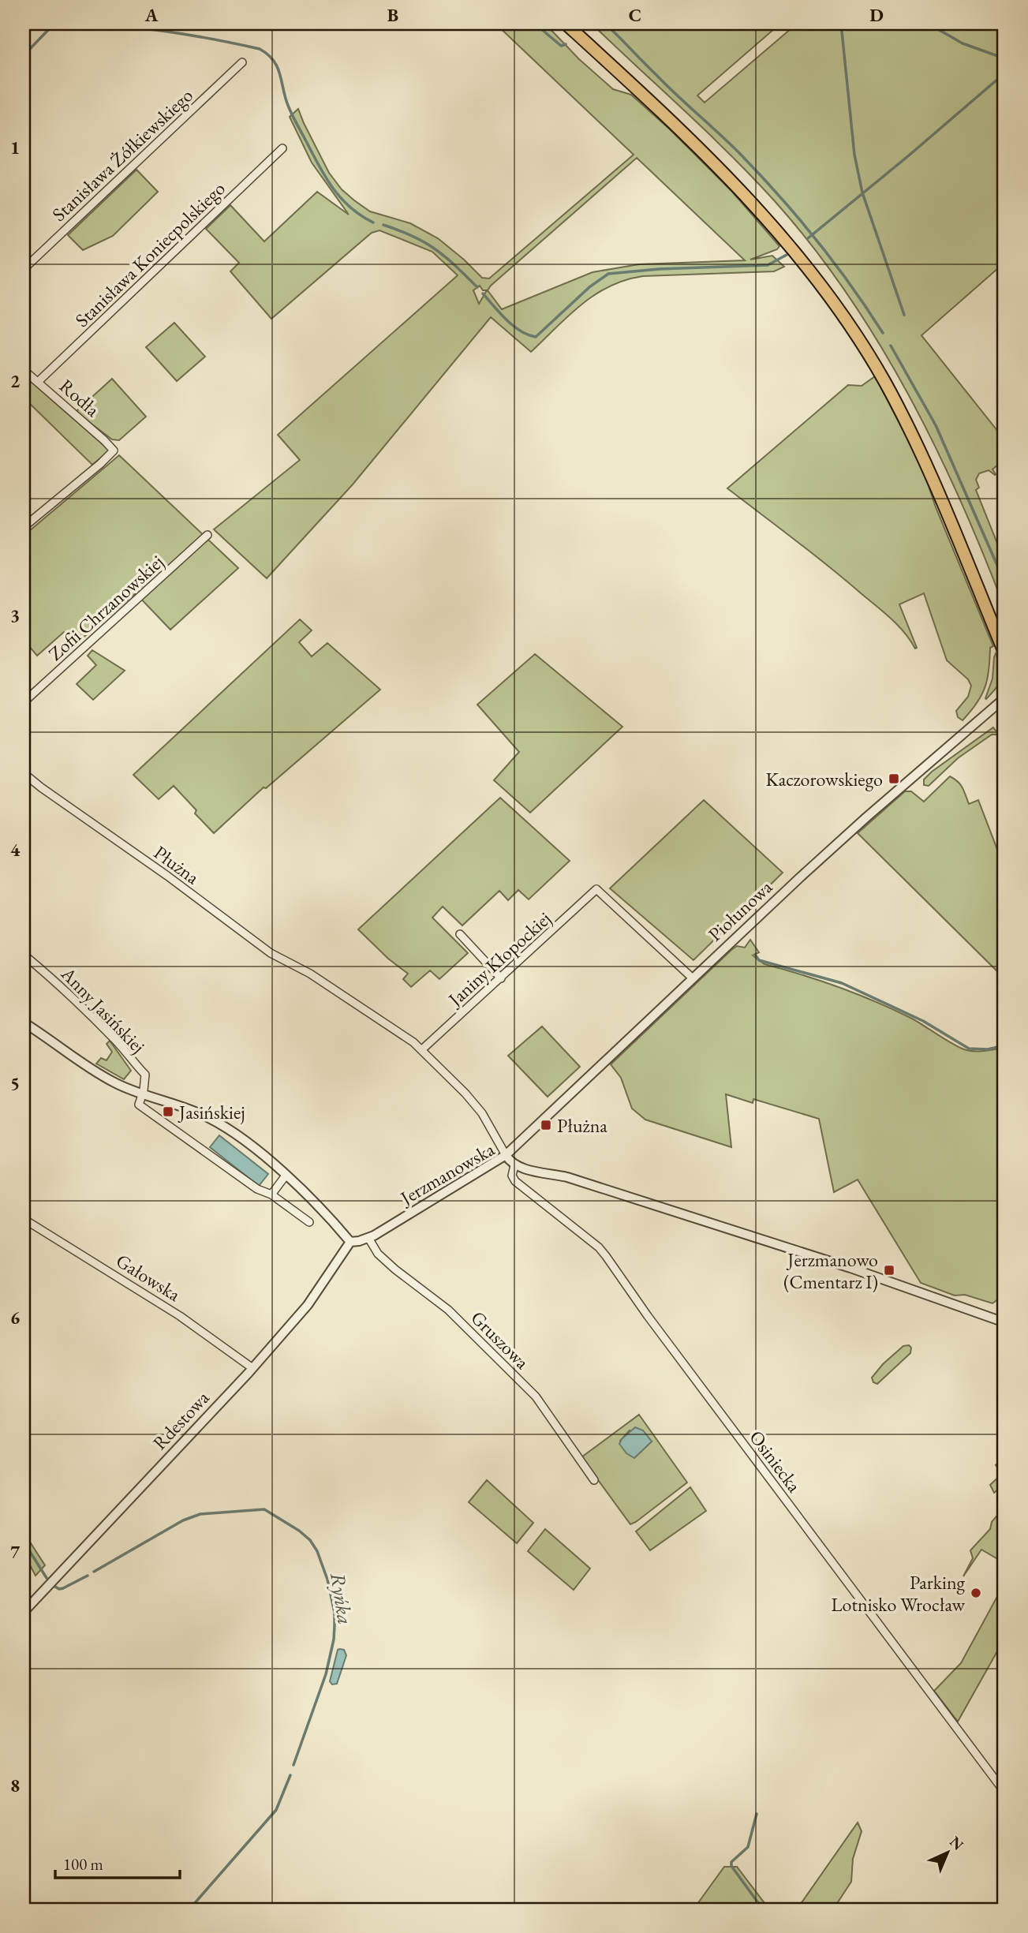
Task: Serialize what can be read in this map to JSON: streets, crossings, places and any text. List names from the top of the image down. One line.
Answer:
{"streets":{"street":["Stanisława Żółkiewskiego","Stanisława Koniecpolskiego","Rodła","Zofii Chrzanowskiej","Płużna","Piołunowa","Janiny Kłopockiej","Anny Jasińskiej","Jerzmanowska","Gałowska","Gruszowa","Rdestowa","Osiniecka"]},"crossings":[["Stanisława Koniecpolskiego","Rodła"],["Płużna","Piołunowa"],["Płużna","Janiny Kłopockiej"],["Płużna","Jerzmanowska"],["Piołunowa","Janiny Kłopockiej"],["Piołunowa","Jerzmanowska"],["Jerzmanowska","Gruszowa"],["Jerzmanowska","Rdestowa"],["Jerzmanowska","Osiniecka"],["Gałowska","Rdestowa"]],"water":["Ryńka"],"places":{"transit":["Kaczorowskiego","Jasińskiej","Płużna","Jerzmanowo (Cmentarz I)"],"other":["Parking Lotnisko Wrocław"]},"scale_bar":"100 m","north":"top right","grid":{"columns":["A","B","C","D"],"rows":["1","2","3","4","5","6","7","8"]}}
